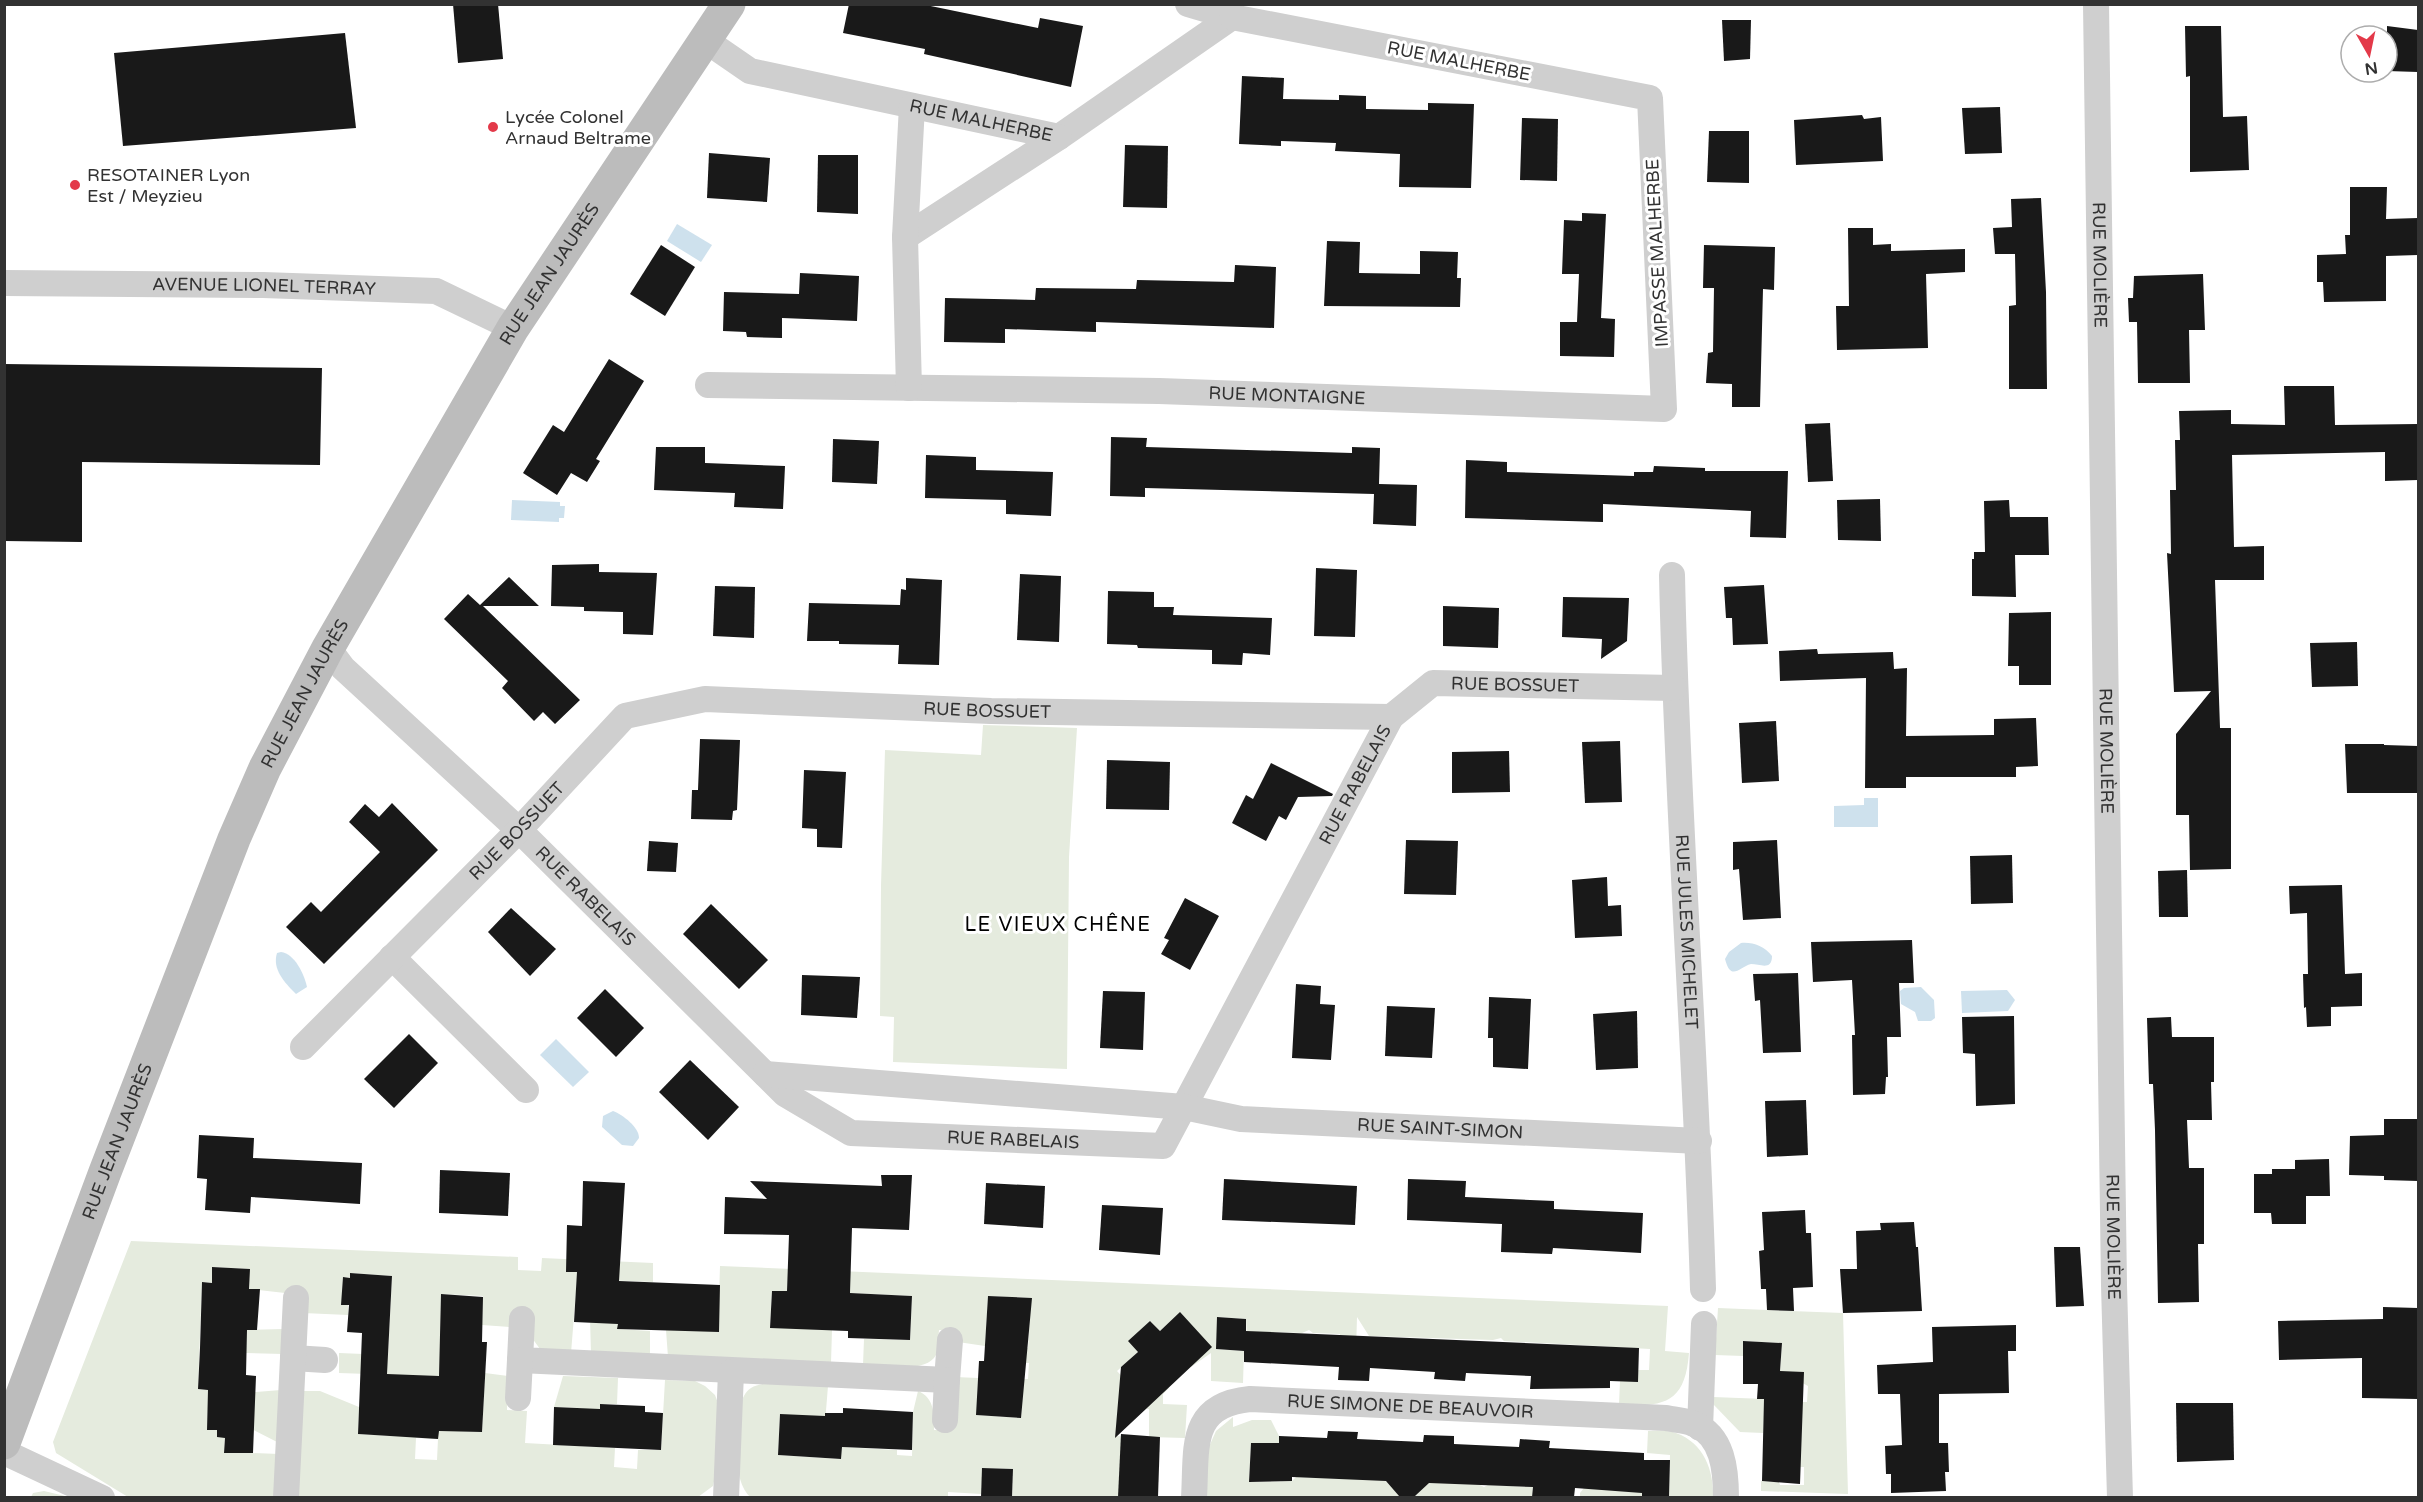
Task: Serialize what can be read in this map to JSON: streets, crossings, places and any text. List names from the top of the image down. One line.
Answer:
{"streets":{"main road":["RUE JEAN JAURÈS"],"street":["RUE MALHERBE","IMPASSE MALHERBE","RUE MOLIÈRE","AVENUE LIONEL TERRAY","RUE MONTAIGNE","RUE BOSSUET","RUE RABELAIS","RUE JULES MICHELET","RUE SAINT-SIMON","RUE SIMONE DE BEAUVOIR"]},"crossings":[["RUE MALHERBE","IMPASSE MALHERBE"],["RUE MALHERBE","RUE JEAN JAURÈS"],["IMPASSE MALHERBE","RUE MONTAIGNE"],["RUE JEAN JAURÈS","AVENUE LIONEL TERRAY"],["RUE JEAN JAURÈS","RUE RABELAIS"],["RUE BOSSUET","RUE RABELAIS"],["RUE BOSSUET","RUE JULES MICHELET"],["RUE RABELAIS","RUE SAINT-SIMON"],["RUE JULES MICHELET","RUE SAINT-SIMON"]],"districts":["LE VIEUX CHÊNE"],"places":["Lycée Colonel Arnaud Beltrame","RESOTAINER Lyon Est / Meyzieu"],"north":"bottom"}
